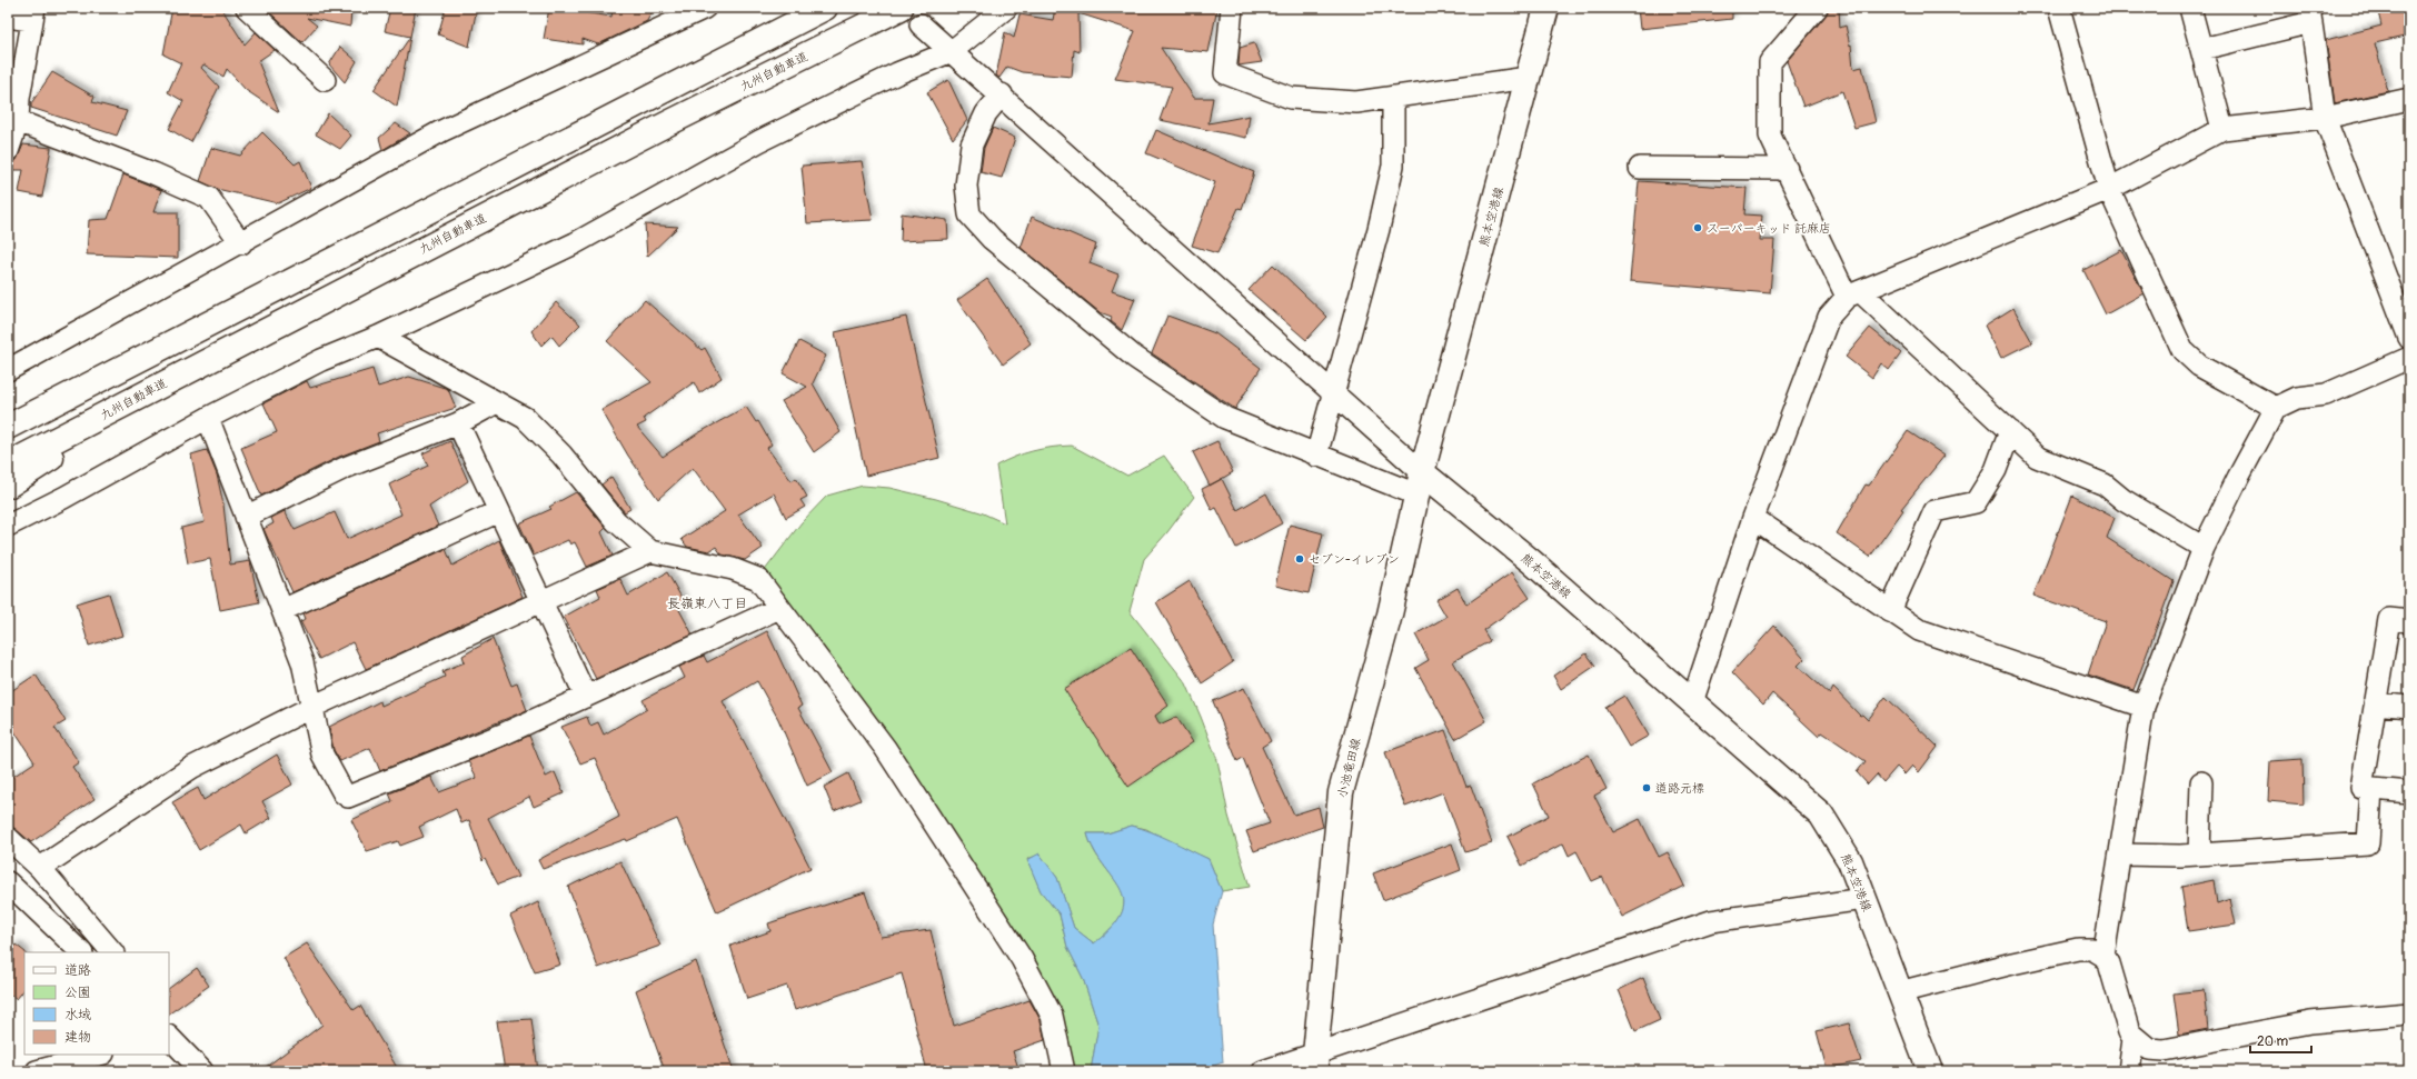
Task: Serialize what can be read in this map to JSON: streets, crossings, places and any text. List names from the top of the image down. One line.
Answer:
{"streets":{"main road":["九州自動車道","熊本空港線","小池竜田線"]},"crossings":[["熊本空港線","小池竜田線"]],"districts":["長嶺東八丁目"],"places":["スーパーキッド 託麻店","セブン-イレブン","道路元標"],"legend":["道路","公園","水域","建物"],"scale_bar":"20 m"}
